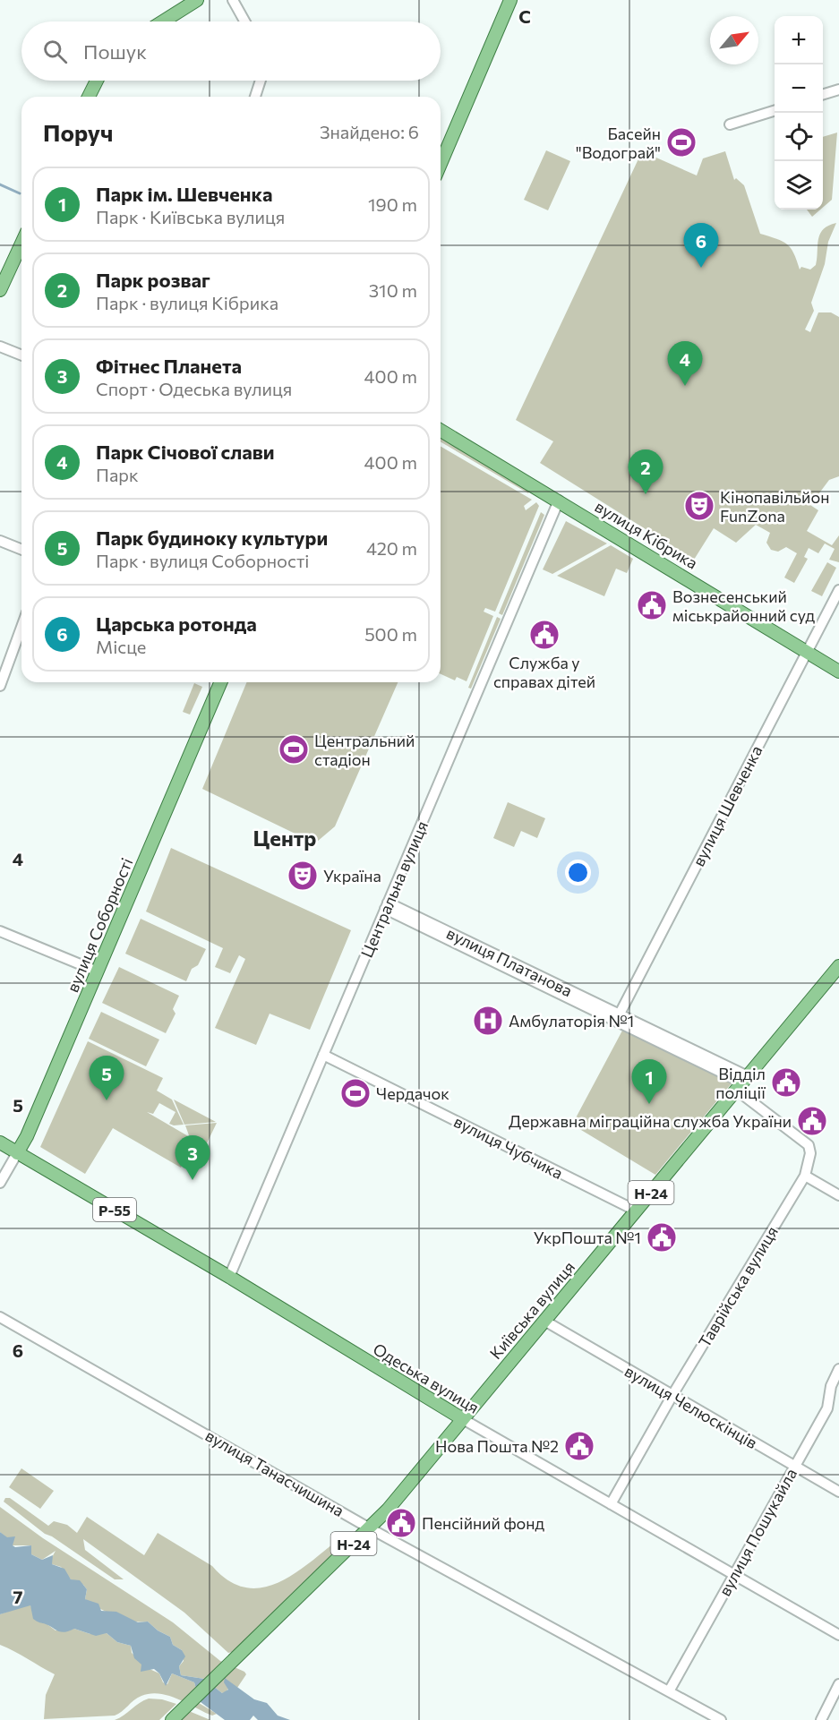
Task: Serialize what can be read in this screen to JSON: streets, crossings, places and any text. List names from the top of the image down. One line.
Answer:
{"streets":{"main road":["вулиця Кібрика","вулиця Соборності","Н-24","Р-55","Київська вулиця","Одеська вулиця"],"street":["вулиця Шевченка","Центральна вулиця","вулиця Платанова","вулиця Чубчика","Таврійська вулиця","вулиця Челюскінців","вулиця Танасчишина","вулиця Пошукайла"]},"crossings":[["вулиця Кібрика","вулиця Шевченка"],["вулиця Кібрика","Центральна вулиця"],["вулиця Шевченка","вулиця Платанова"],["Центральна вулиця","вулиця Платанова"],["Центральна вулиця","вулиця Чубчика"],["Центральна вулиця","Одеська вулиця"],["вулиця Соборності","Одеська вулиця"],["вулиця Платанова","Таврійська вулиця"],["вулиця Платанова","Київська вулиця"],["вулиця Чубчика","Київська вулиця"],["Таврійська вулиця","Київська вулиця"],["Таврійська вулиця","Одеська вулиця"],["Таврійська вулиця","вулиця Челюскінців"],["Київська вулиця","Одеська вулиця"],["Київська вулиця","вулиця Челюскінців"],["Київська вулиця","вулиця Танасчишина"],["Одеська вулиця","вулиця Пошукайла"],["вулиця Челюскінців","вулиця Пошукайла"],["вулиця Танасчишина","вулиця Пошукайла"]],"districts":["Центр"],"places":{"sports":["Басейн \"Водограй\"","Центральний стадіон","Чердачок"],"theatre":["Кінопавільйон FunZona","Україна"],"public building":["Вознесенський міськрайонний суд","Служба у справах дітей","Відділ поліції","Державна міграційна служба України","УкрПошта №1","Нова Пошта №2","Пенсійний фонд"],"hospital":["Амбулаторія №1"]},"north":"top right","page":{"map_buttons":["+","−"],"search":"Пошук","heading":["Поруч","Знайдено: 6"],"list":[{"mark":"1","name":"Парк ім. Шевченка","note":"Парк · Київська вулиця","value":"190 m"},{"mark":"2","name":"Парк розваг","note":"Парк · вулиця Кібрика","value":"310 m"},{"mark":"3","name":"Фітнес Планета","note":"Спорт · Одеська вулиця","value":"400 m"},{"mark":"4","name":"Парк Січової слави","note":"Парк","value":"400 m"},{"mark":"5","name":"Парк будиноку культури","note":"Парк · вулиця Соборності","value":"420 m"},{"mark":"6","name":"Царська ротонда","note":"Місце","value":"500 m"}],"pins":["6","4","2","5","1","3"]},"grid":{"columns":["C"],"rows":["4","5","6","7"]}}
